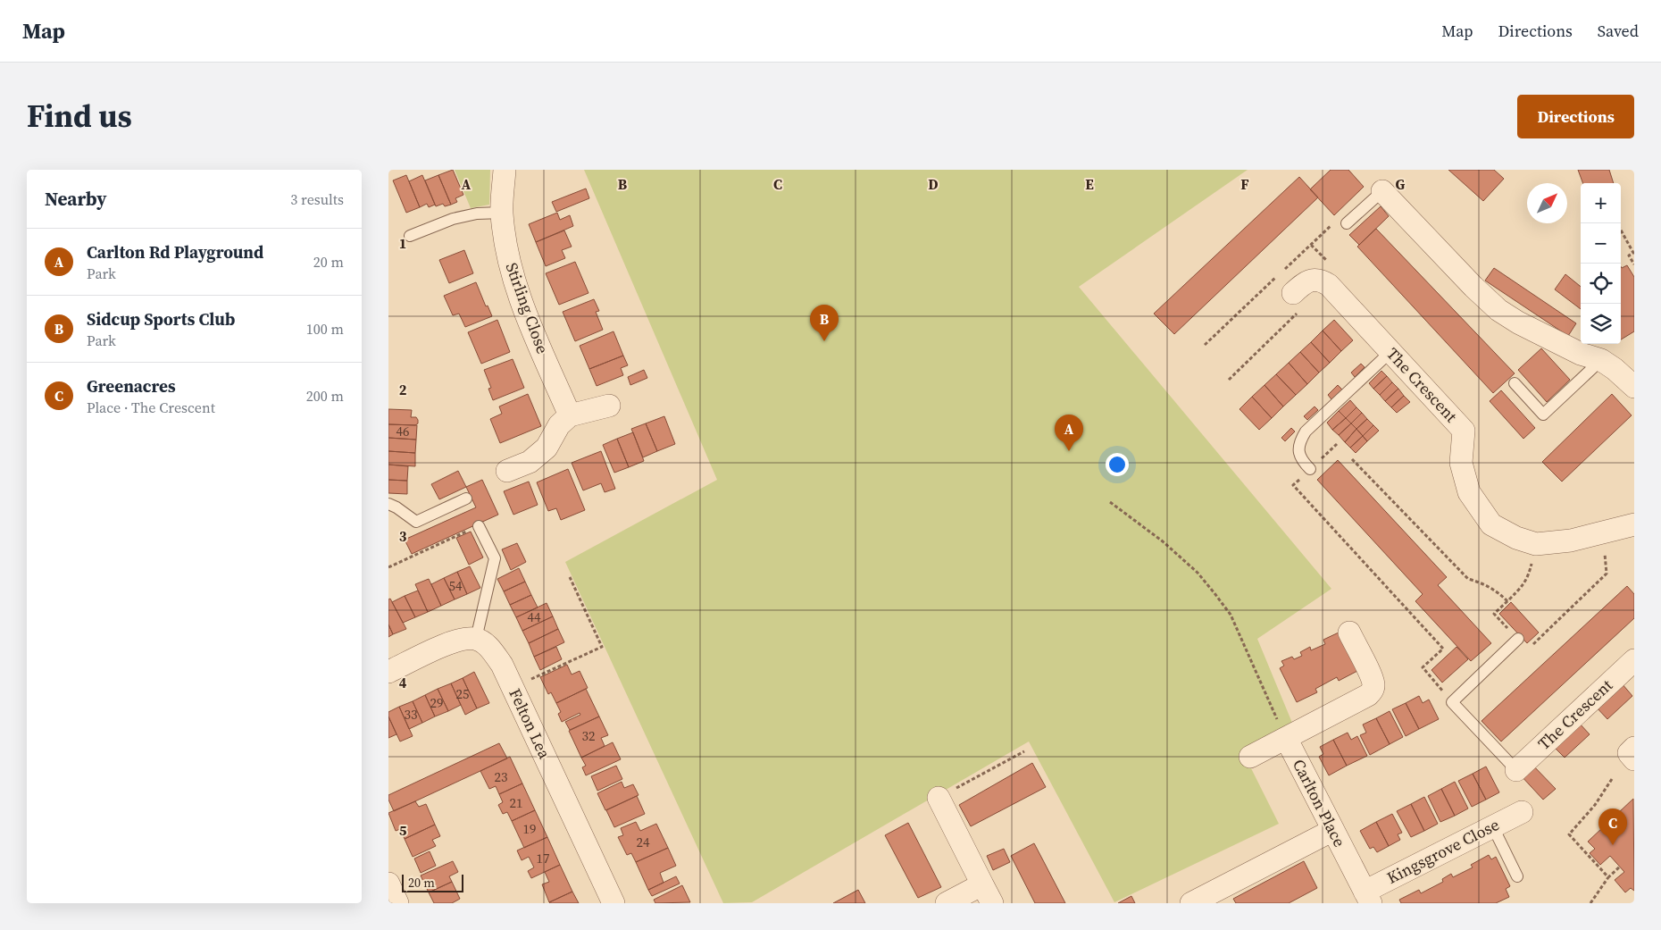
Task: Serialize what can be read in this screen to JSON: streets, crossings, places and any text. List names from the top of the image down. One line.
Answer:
{"streets":{"street":["Stirling Close","The Crescent","Felton Lea","Carlton Place","Kingsgrove Close"]},"crossings":[["Carlton Place","Kingsgrove Close"]],"house_numbers":["46","54","44","25","29","33","32","23","21","19","24","17"],"scale_bar":"20 m","north":"top right","page":{"header":"Map","nav":["Map","Directions","Saved"],"title":"Find us","buttons":"Directions","heading":["Nearby","3 results"],"map_buttons":["+","−"],"list":[{"mark":"A","name":"Carlton Rd Playground","note":"Park","value":"20 m"},{"mark":"B","name":"Sidcup Sports Club","note":"Park","value":"100 m"},{"mark":"C","name":"Greenacres","note":"Place · The Crescent","value":"200 m"}],"pins":["B","A","C"],"scale":"20 m"},"grid":{"columns":["A","B","C","D","E","F","G"],"rows":["1","2","3","4","5"]}}
